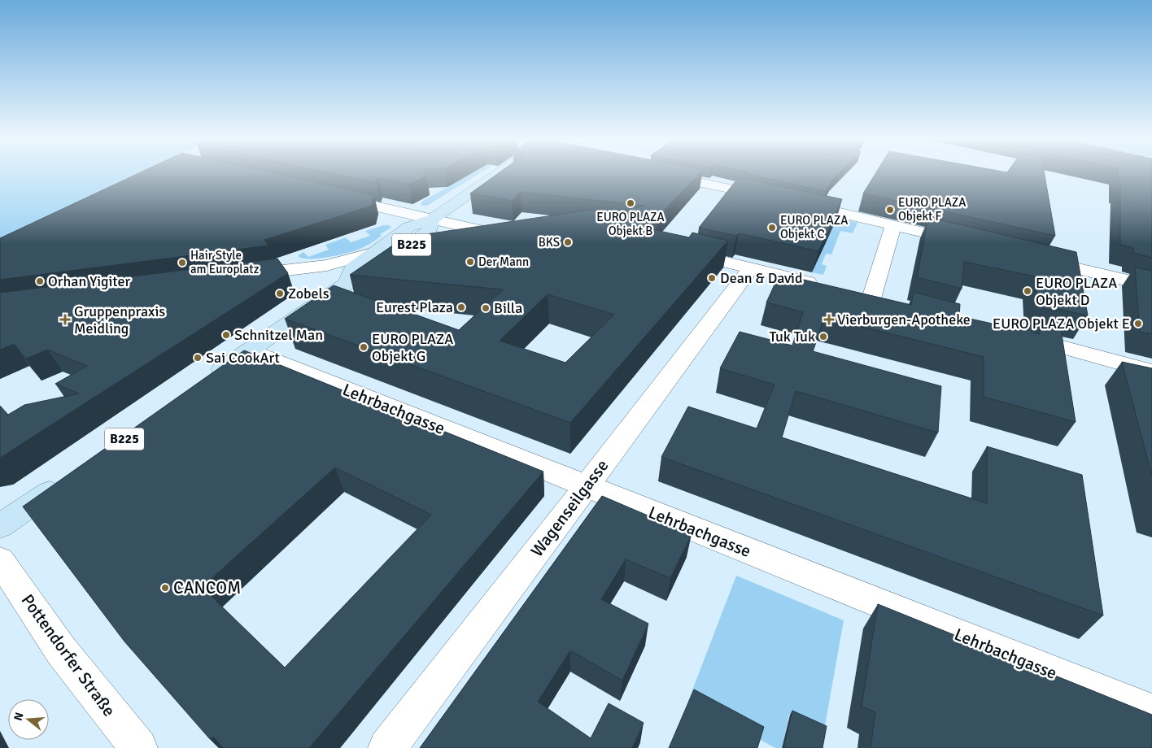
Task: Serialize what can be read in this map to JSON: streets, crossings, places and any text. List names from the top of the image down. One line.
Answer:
{"streets":{"main road":["B225"],"street":["Lehrbachgasse","Wagenseilgasse","Pottendorfer Straße"]},"crossings":[["B225","Lehrbachgasse"],["Lehrbachgasse","Wagenseilgasse"]],"places":{"other":["EURO PLAZA Objekt B","EURO PLAZA Objekt F","EURO PLAZA Objekt C","BKS","Der Mann","Hair Style am Europlatz","Dean & David","Orhan Yigiter","EURO PLAZA Objekt D","Zobels","Eurest Plaza","Billa","EURO PLAZA Objekt E","Schnitzel Man","Tuk Tuk","EURO PLAZA Objekt G","Sai CookArt","CANCOM"],"health":["Gruppenpraxis Meidling","Vierburgen-Apotheke"]},"north":"left"}
